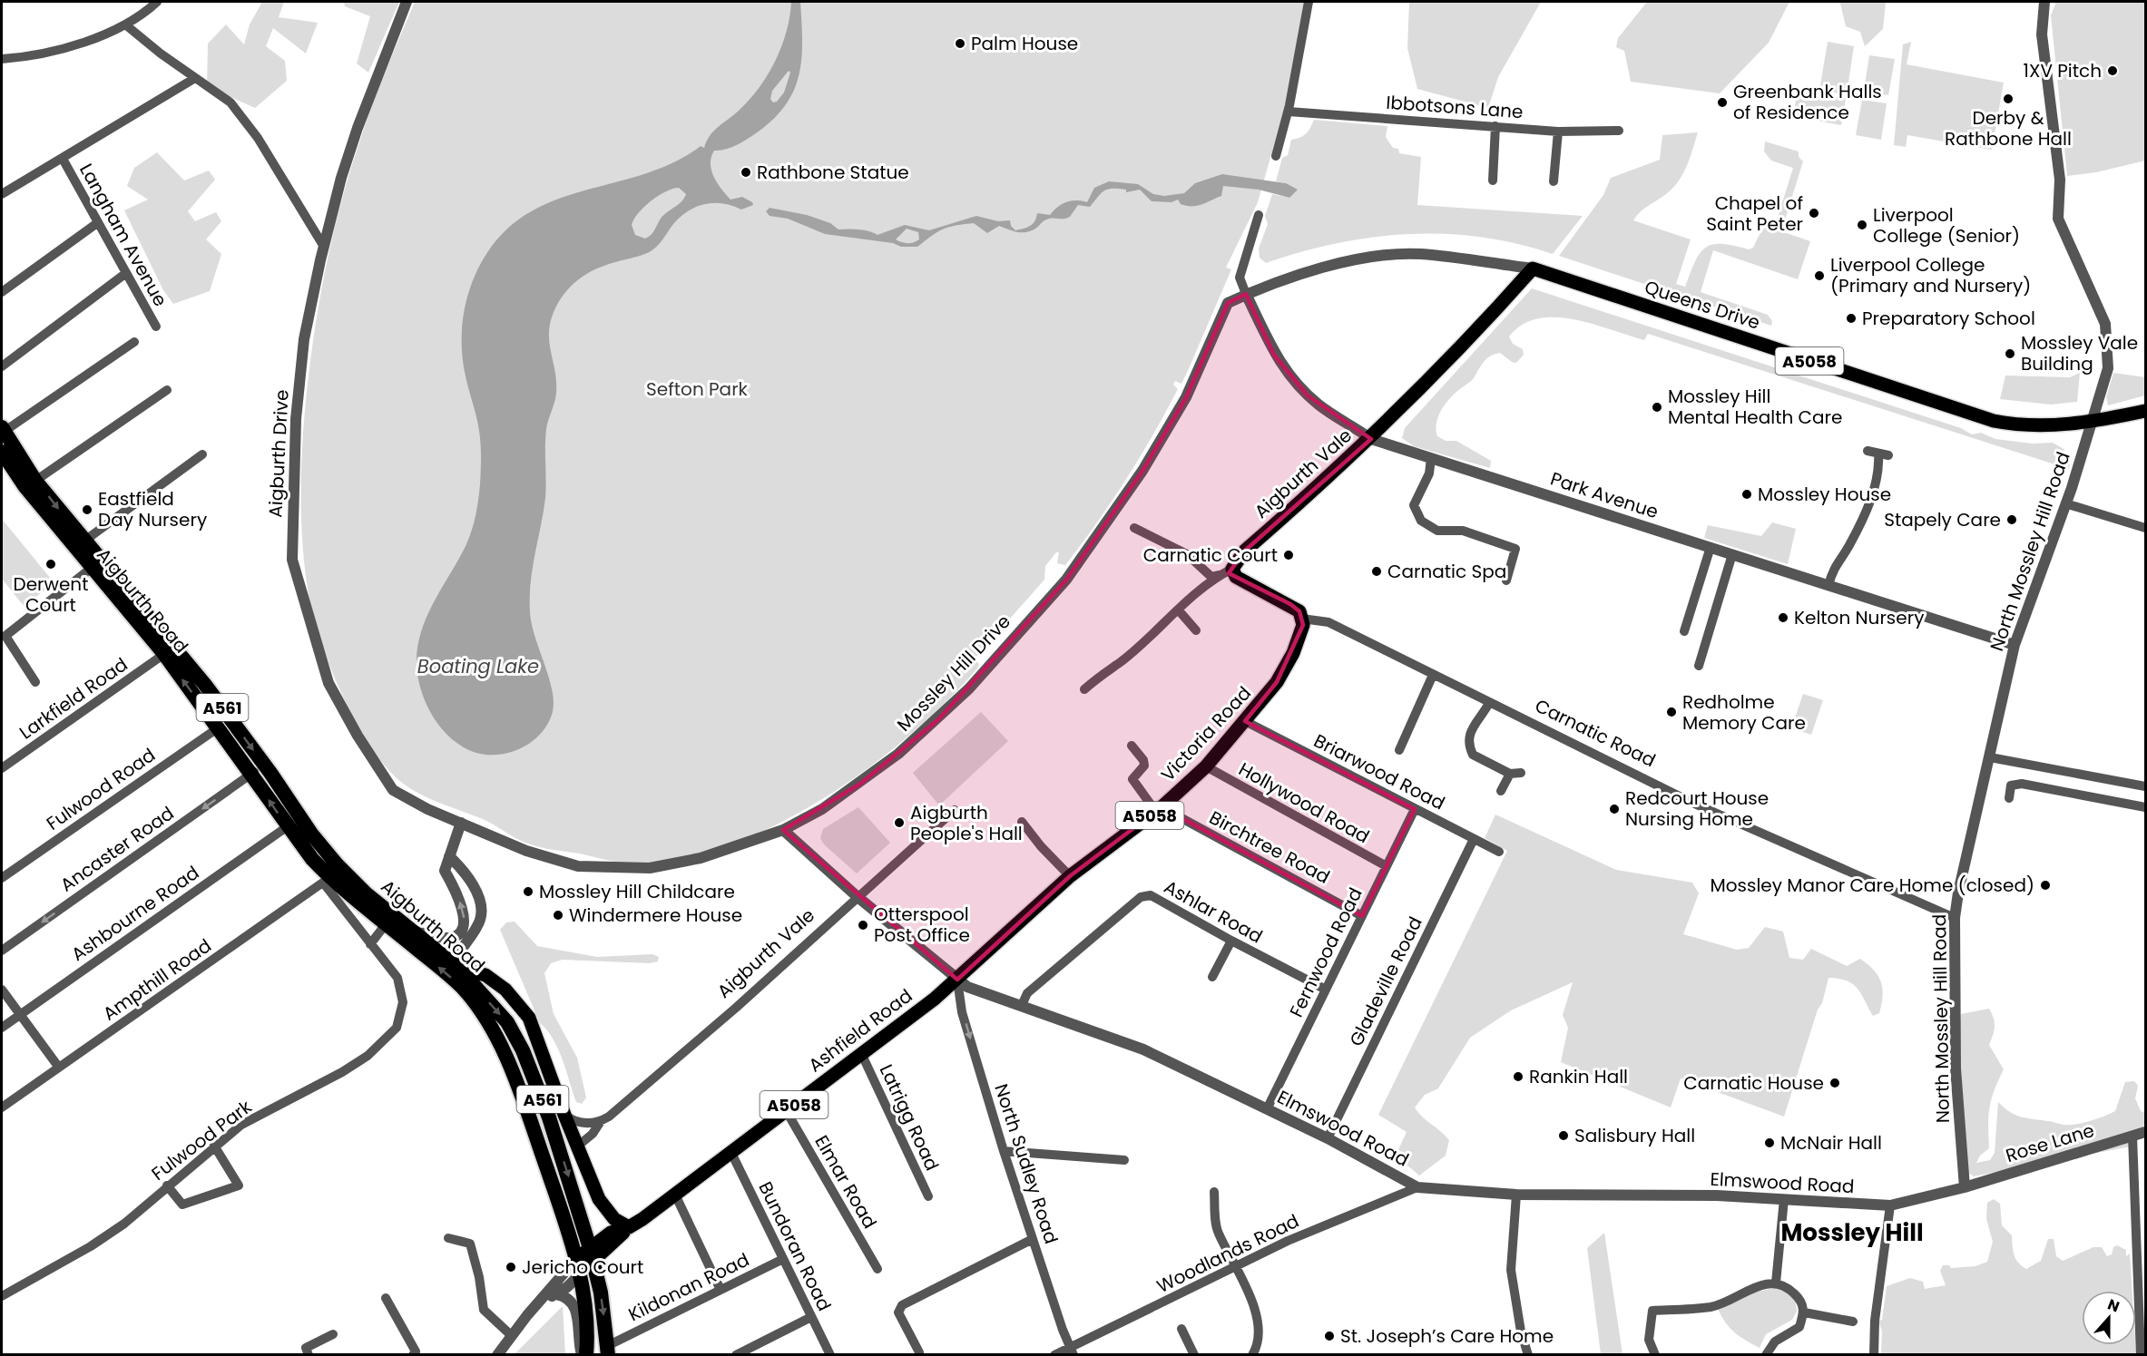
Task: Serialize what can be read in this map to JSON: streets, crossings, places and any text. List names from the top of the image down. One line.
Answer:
{"streets":{"highway":["Aigburth Road","A561"],"main road":["Queens Drive","A5058","Aigburth Vale","Victoria Road","Ashfield Road"],"street":["Ibbotsons Lane","Langham Avenue","Aigburth Drive","Park Avenue","North Mossley Hill Road","Mossley Hill Drive","Larkfield Road","Carnatic Road","Briarwood Road","Fulwood Road","Hollywood Road","Birchtree Road","Ancaster Road","Ashlar Road","Ashbourne Road","Fernwood Road","Ampthill Road","Gladeville Road","Latrigg Road","Elmswood Road","Fulwood Park","Rose Lane","North Sudley Road","Elmar Road","Bundoran Road","Woodlands Road","Kildonan Road"]},"crossings":[["Queens Drive","Aigburth Vale"],["Queens Drive","Park Avenue"],["Queens Drive","North Mossley Hill Road"],["Queens Drive","Mossley Hill Drive"],["Aigburth Drive","Mossley Hill Drive"],["Aigburth Vale","Park Avenue"],["Aigburth Vale","Elmswood Road"],["Park Avenue","North Mossley Hill Road"],["Park Avenue","Mossley Hill Drive"],["North Mossley Hill Road","Carnatic Road"],["North Mossley Hill Road","Elmswood Road"],["North Mossley Hill Road","Rose Lane"],["Aigburth Road","Larkfield Road"],["Aigburth Road","Fulwood Road"],["Aigburth Road","Ancaster Road"],["Aigburth Road","Ashbourne Road"],["Aigburth Road","Ampthill Road"],["Aigburth Road","Ashfield Road"],["Aigburth Road","Fulwood Park"],["Aigburth Road","Kildonan Road"],["Mossley Hill Drive","Elmswood Road"],["Carnatic Road","Victoria Road"],["Victoria Road","Briarwood Road"],["Victoria Road","Hollywood Road"],["Victoria Road","Birchtree Road"],["Victoria Road","Ashfield Road"],["Victoria Road","Elmswood Road"],["Victoria Road","North Sudley Road"],["Briarwood Road","Fernwood Road"],["Briarwood Road","Gladeville Road"],["Hollywood Road","Fernwood Road"],["Birchtree Road","Fernwood Road"],["Ashlar Road","Fernwood Road"],["Ashlar Road","Elmswood Road"],["Fernwood Road","Elmswood Road"],["Ampthill Road","Fulwood Park"],["Gladeville Road","Elmswood Road"],["Ashfield Road","Latrigg Road"],["Ashfield Road","Elmswood Road"],["Ashfield Road","North Sudley Road"],["Ashfield Road","Elmar Road"],["Ashfield Road","Bundoran Road"],["Elmswood Road","Rose Lane"],["Elmswood Road","North Sudley Road"],["Elmswood Road","Woodlands Road"],["North Sudley Road","Woodlands Road"],["Bundoran Road","Kildonan Road"]],"one_way":["Ancaster Road","North Sudley Road"],"districts":["Mossley Hill"],"water":["Boating Lake"],"parks":["Sefton Park"],"places":["Palm House","1XV Pitch","Derby & Rathbone Hall","Greenbank Halls of Residence","Rathbone Statue","Chapel of Saint Peter","Liverpool College (Senior)","Liverpool College (Primary and Nursery)","Preparatory School","Mossley Vale Building","Mossley Hill Mental Health Care","Mossley House","Eastfield Day Nursery","Stapely Care","Carnatic Court","Derwent Court","Carnatic Spa","Kelton Nursery","Redholme Memory Care","Redcourt House Nursing Home","Aigburth People's Hall","Mossley Manor Care Home (closed)","Mossley Hill Childcare","Windermere House","Otterspool Post Office","Rankin Hall","Carnatic House","Salisbury Hall","McNair Hall","Jericho Court","St. Joseph’s Care Home"],"north":"top"}
